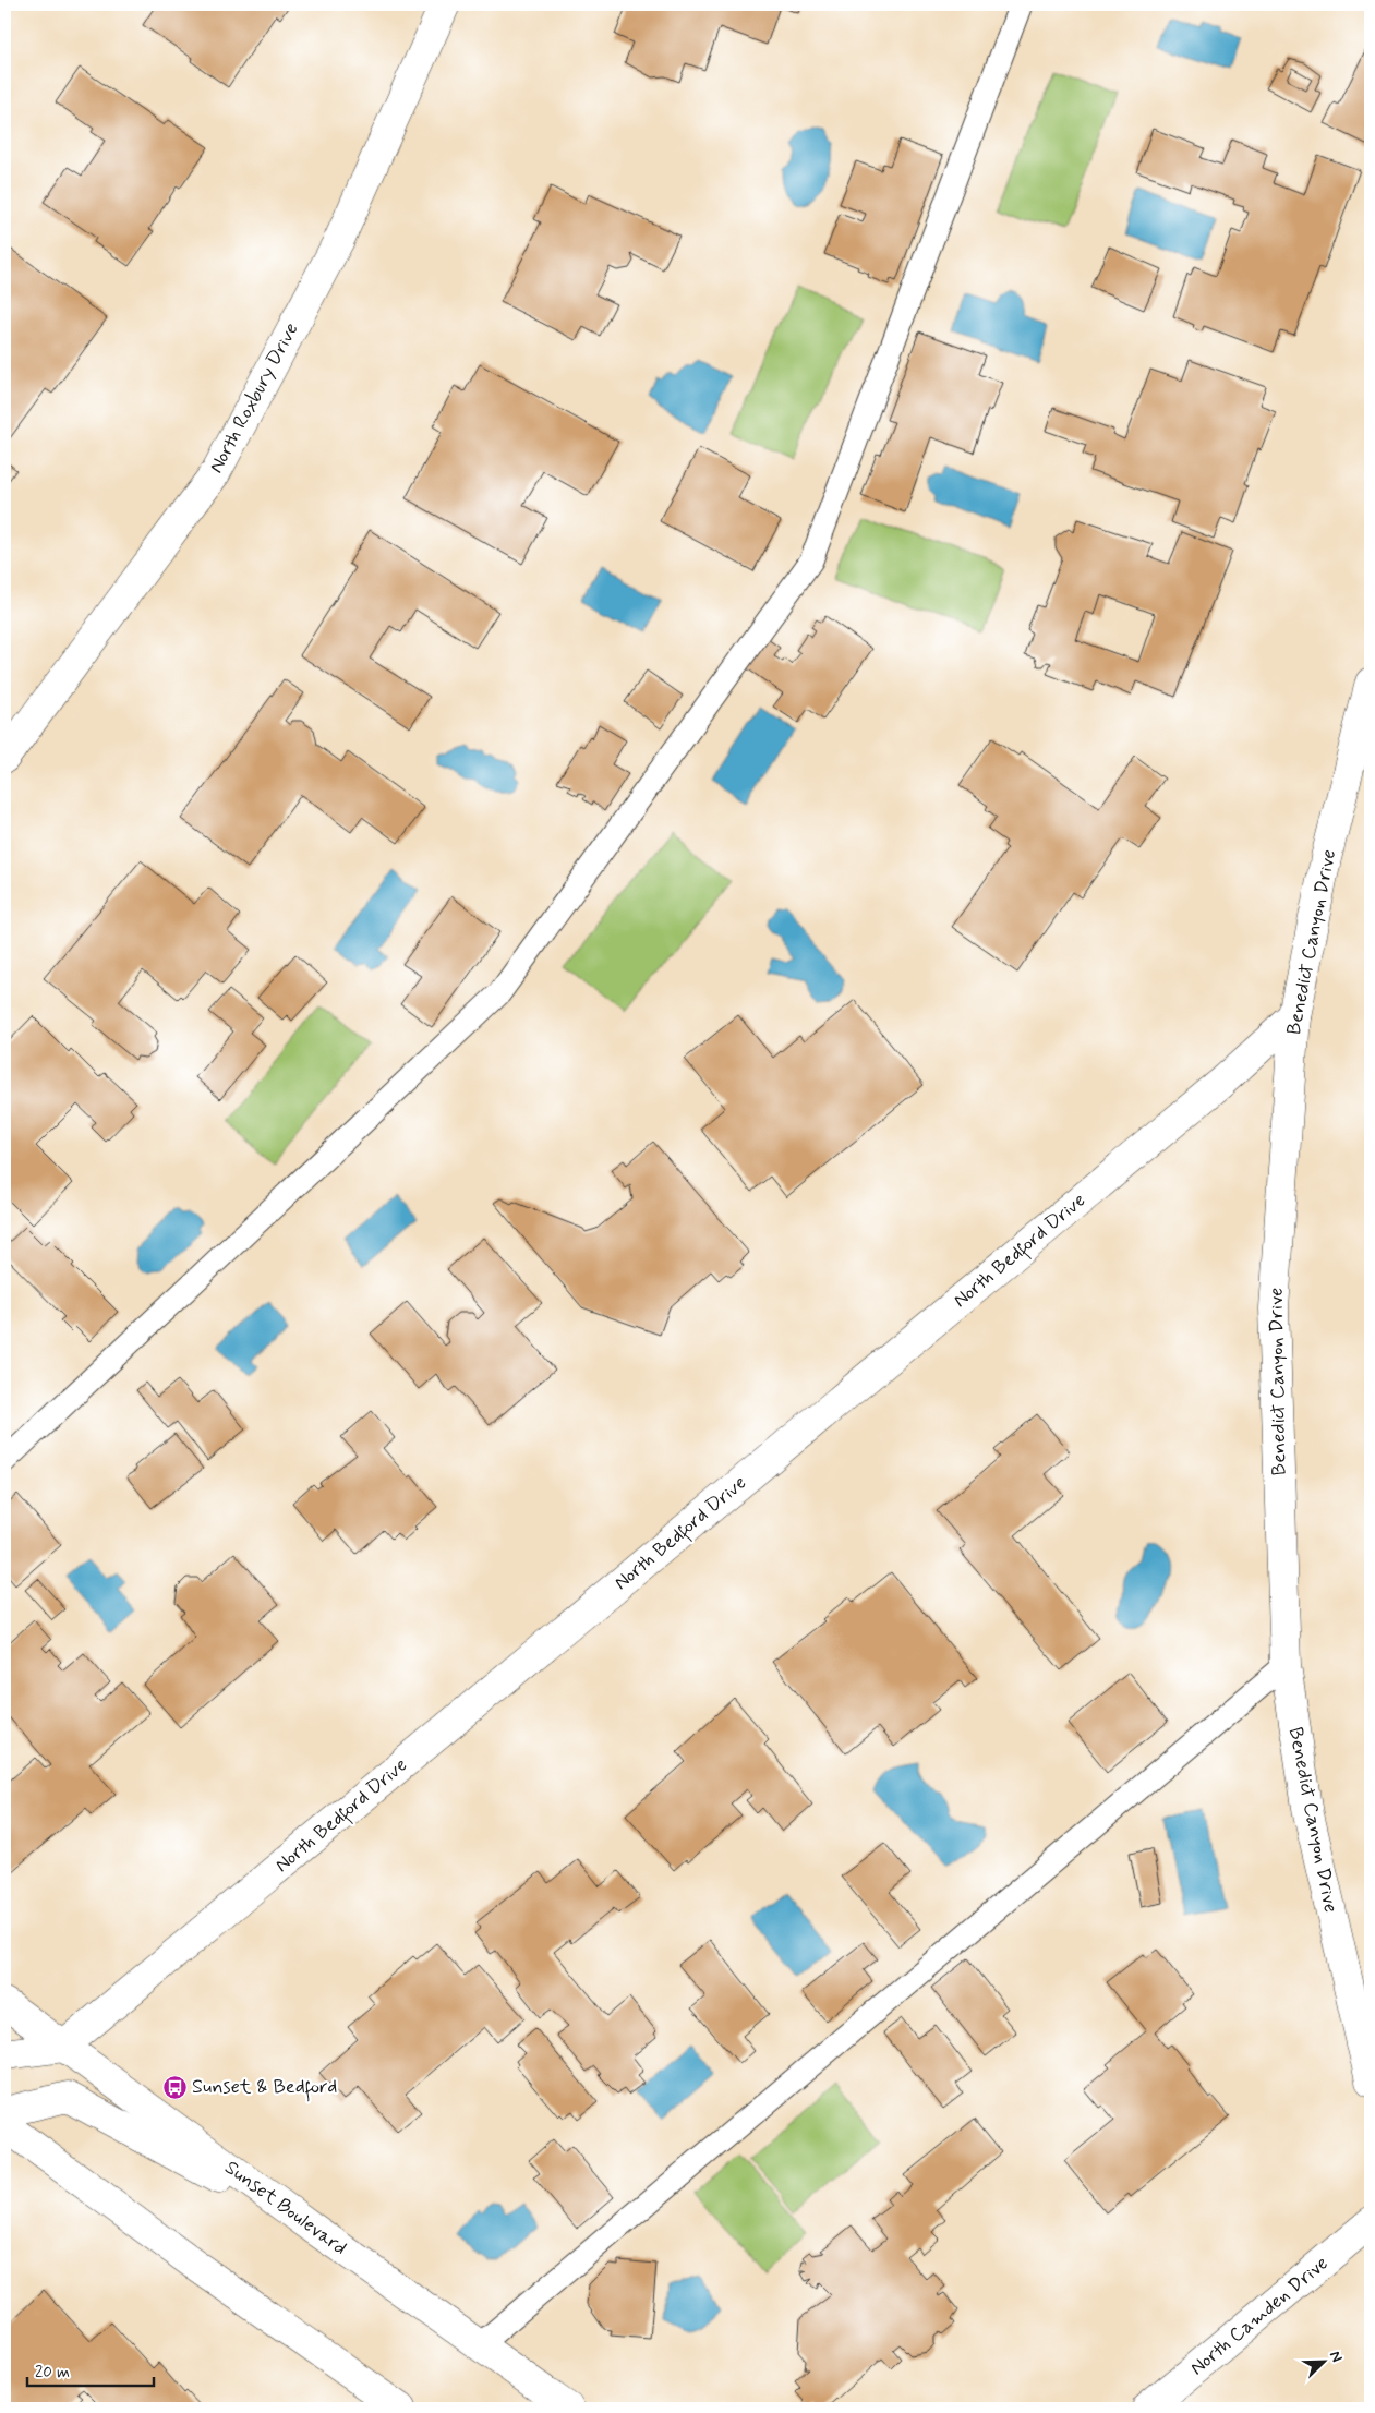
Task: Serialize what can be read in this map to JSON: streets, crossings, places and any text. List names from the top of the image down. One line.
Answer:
{"streets":{"street":["North Roxbury Drive","Benedict Canyon Drive","North Bedford Drive","Sunset Boulevard","North Camden Drive"]},"crossings":[["Benedict Canyon Drive","North Bedford Drive"],["North Bedford Drive","Sunset Boulevard"]],"places":{"bus stop":["Sunset & Bedford"]},"scale_bar":"20 m","north":"top right"}
